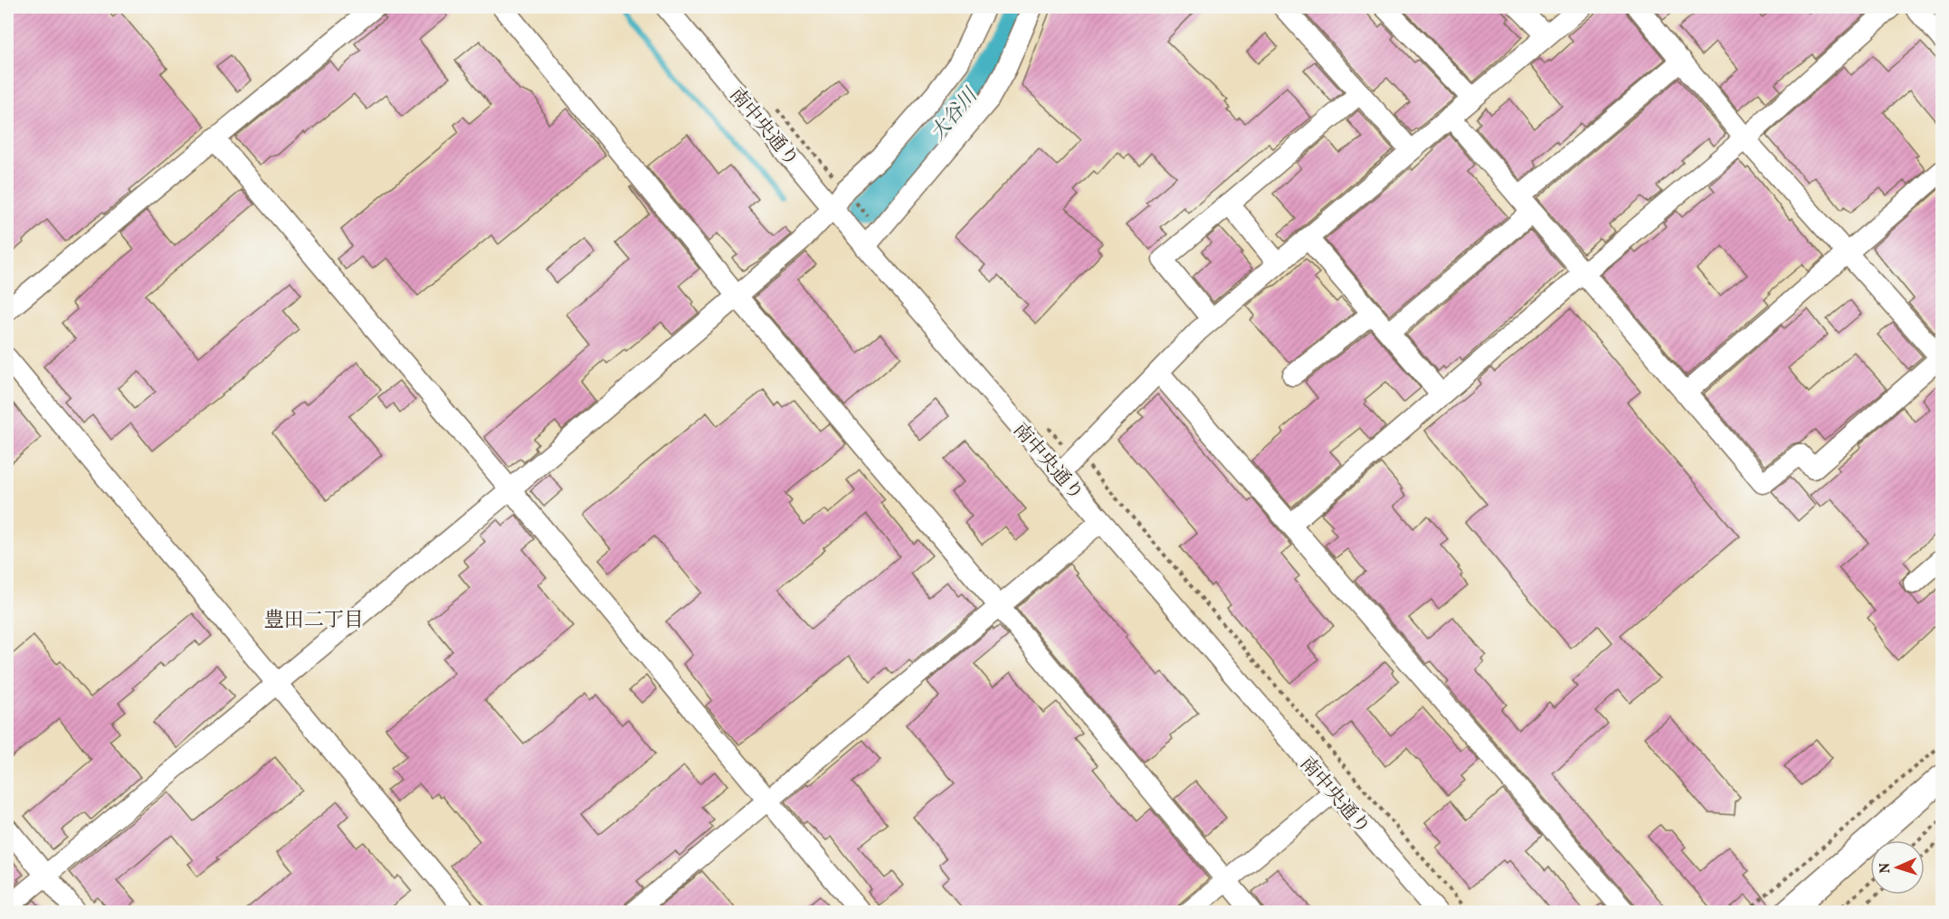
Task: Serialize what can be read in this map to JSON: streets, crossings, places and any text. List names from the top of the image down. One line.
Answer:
{"streets":{"street":["南中央通り"]},"districts":["豊田二丁目"],"water":["大谷川"],"north":"left"}
